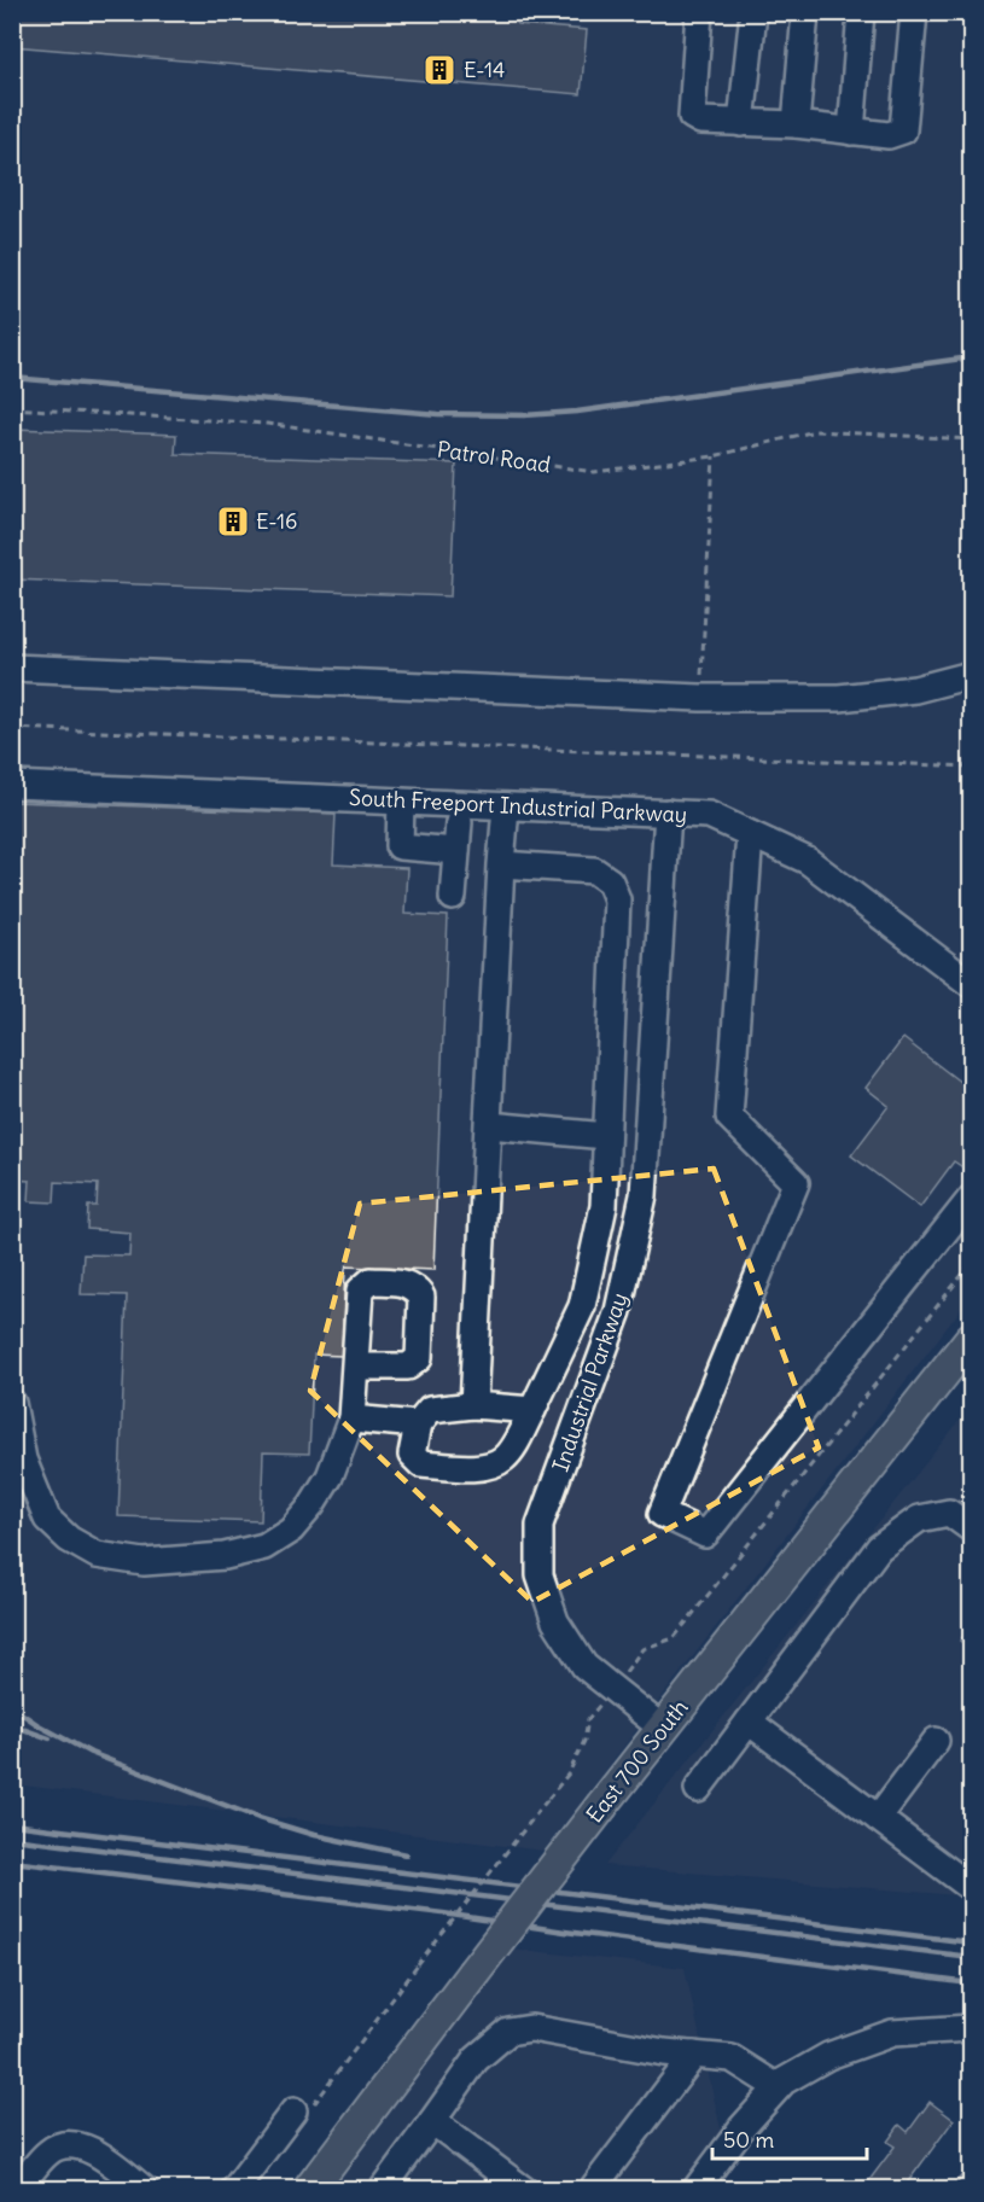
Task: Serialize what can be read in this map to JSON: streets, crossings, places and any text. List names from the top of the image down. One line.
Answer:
{"streets":{"main road":["East 700 South"],"street":["South Freeport Industrial Parkway","Industrial Parkway"],"path":["Patrol Road"]},"crossings":[["South Freeport Industrial Parkway","Industrial Parkway"],["Industrial Parkway","East 700 South"]],"places":{"building":["E-14","E-16"]},"scale_bar":"50 m"}
